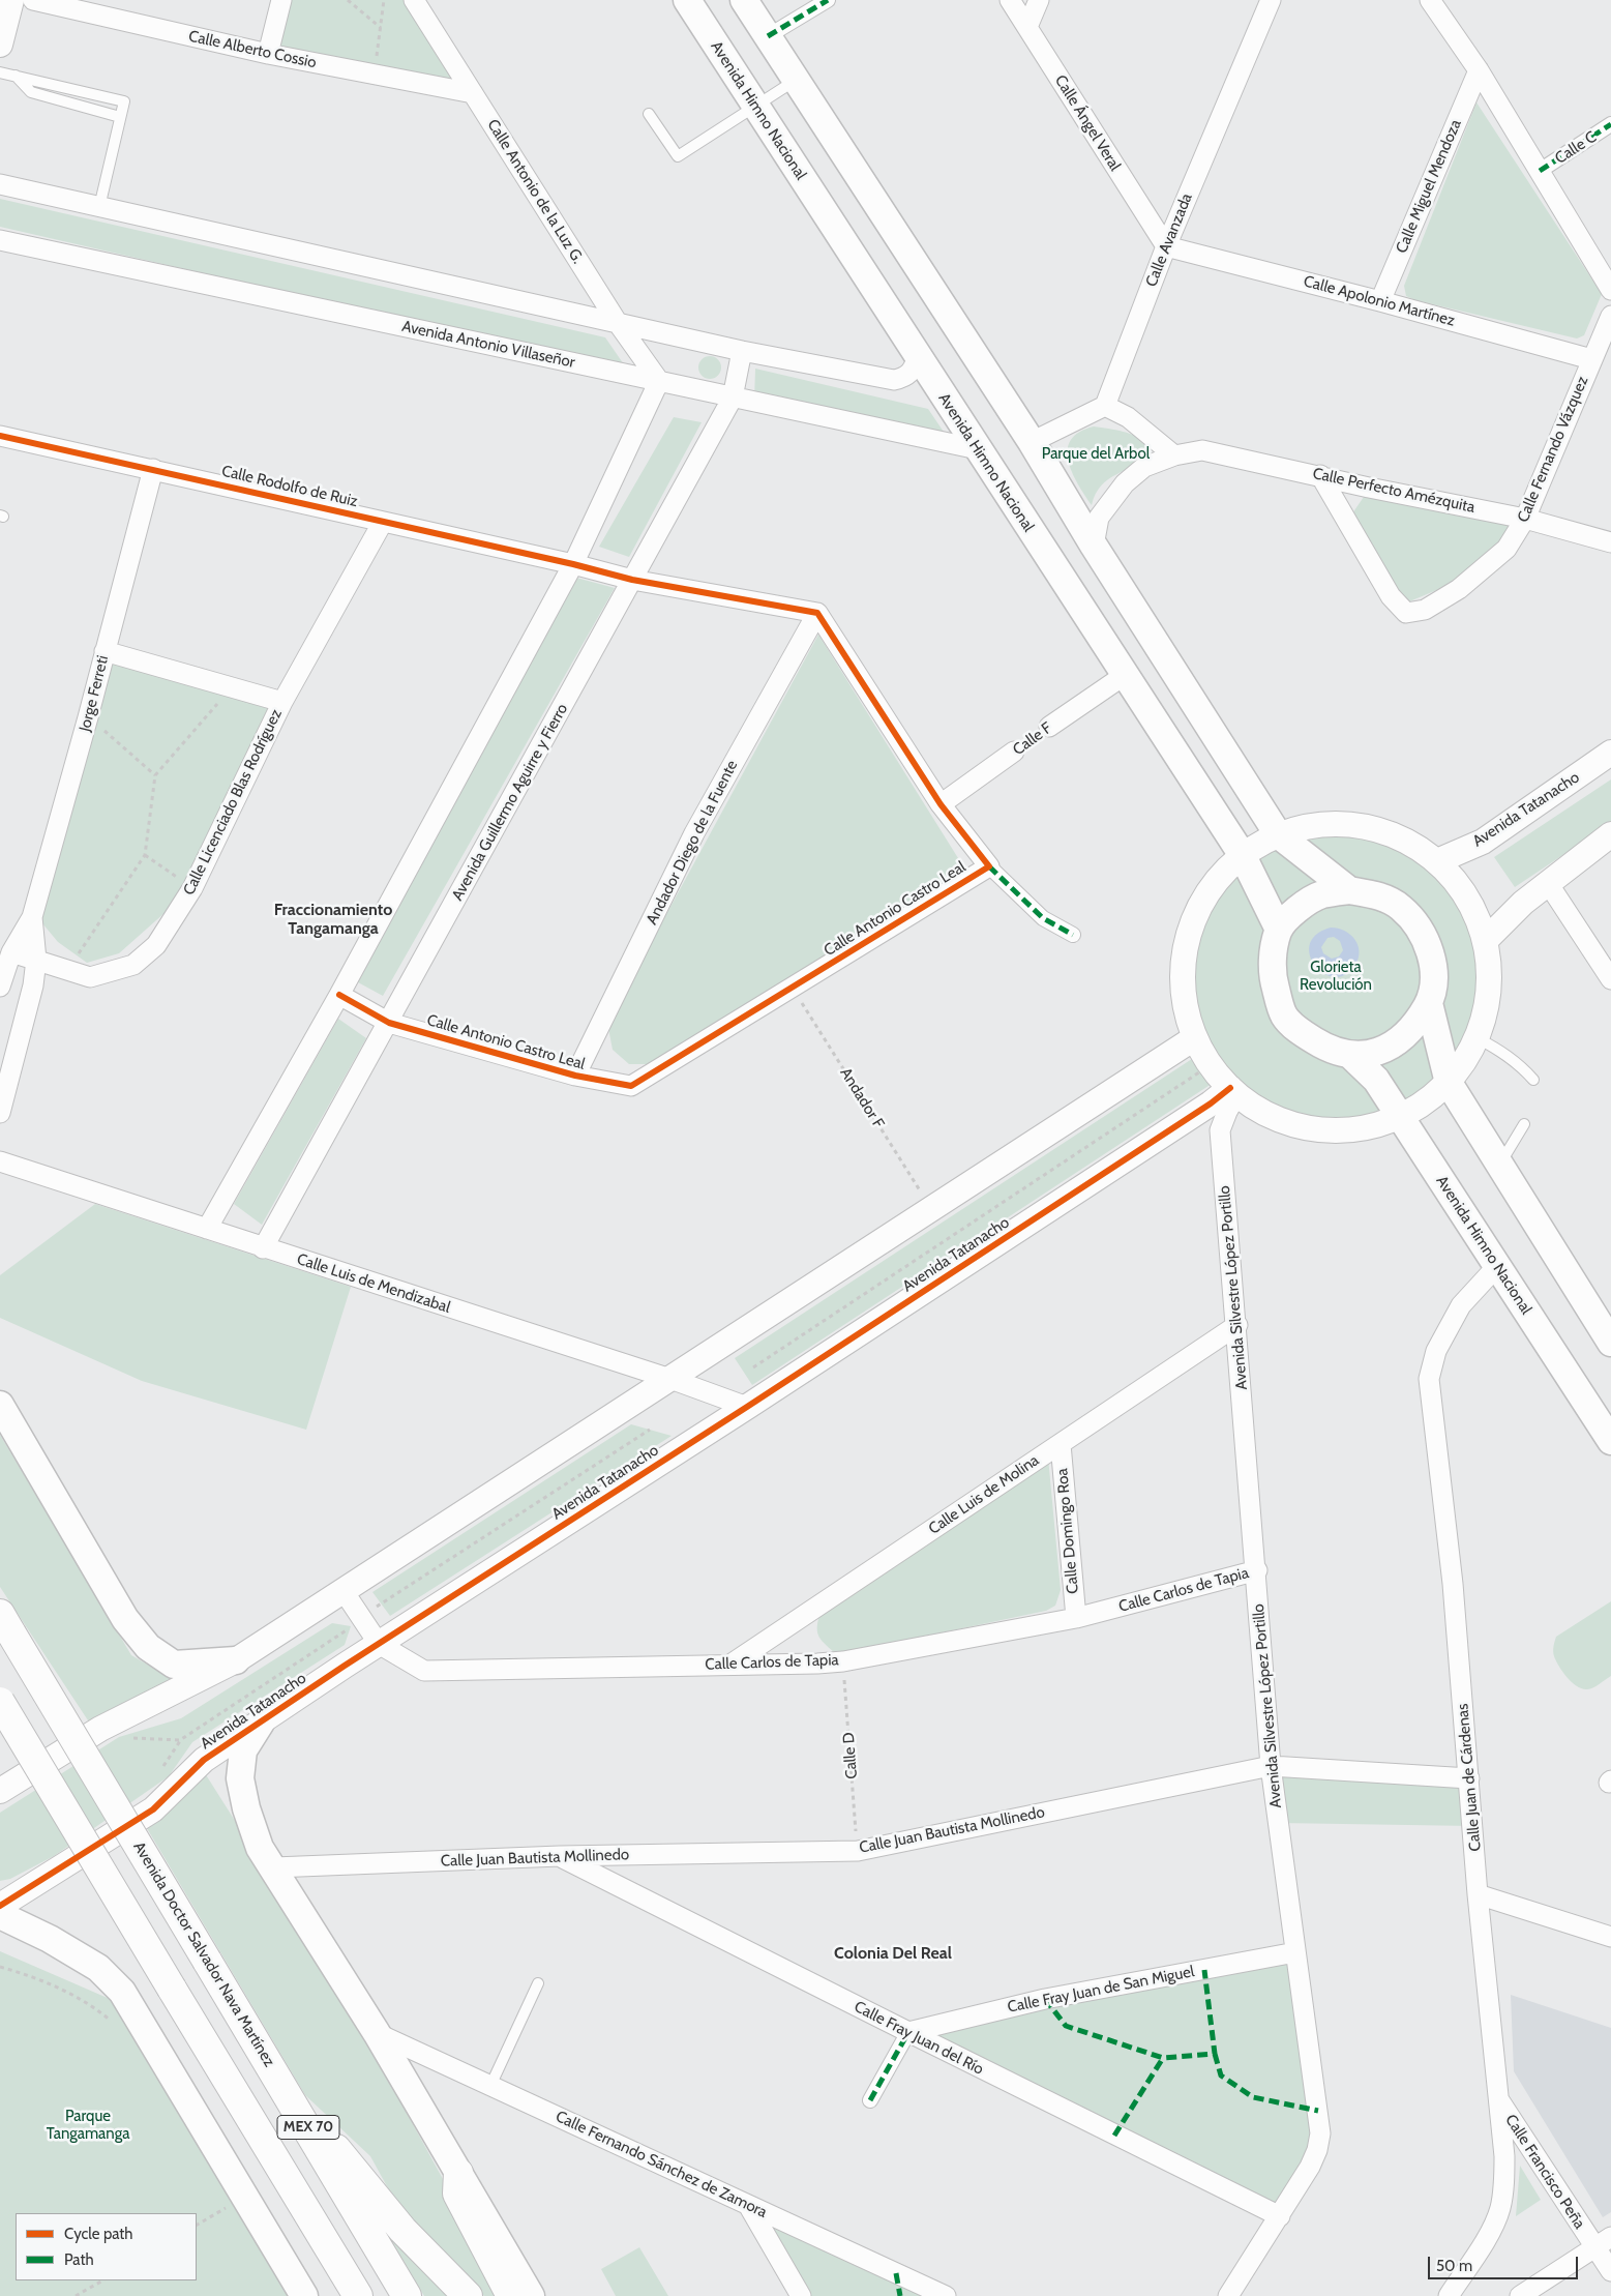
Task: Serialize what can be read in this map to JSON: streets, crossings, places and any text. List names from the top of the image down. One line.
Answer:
{"streets":{"highway":["Avenida Doctor Salvador Nava Martínez","MEX 70"],"main road":["Avenida Himno Nacional"],"street":["Calle Alberto Cossio","Calle Ángel Veral","Calle C","Calle Miguel Mendoza","Calle Antonio de la Luz G.","Calle Avanzada","Calle Apolonio Martínez","Avenida Antonio Villaseñor","Calle Fernando Vázquez","Calle Rodolfo de Ruiz","Calle Perfecto Amézquita","Jorge Ferreti","Calle F","Calle Licenciado Blas Rodríguez","Avenida Guillermo Aguirre y Fierro","Avenida Tatanacho","Andador Diego de la Fuente","Calle Antonio Castro Leal","Calle Luis de Mendizabal","Avenida Silvestre López Portillo","Calle Luis de Molina","Calle Domingo Roa","Calle Carlos de Tapia","Calle Juan de Cárdenas","Calle Juan Bautista Mollinedo","Calle Fray Juan de San Miguel","Calle Fray Juan del Río","Calle Fernando Sánchez de Zamora","Calle Francisco Peña"],"path":["Andador F","Calle D"]},"crossings":[["Calle Alberto Cossio","Calle Antonio de la Luz G."],["Avenida Himno Nacional","Avenida Antonio Villaseñor"],["Avenida Himno Nacional","Calle F"],["Avenida Himno Nacional","Calle Juan de Cárdenas"],["Calle Ángel Veral","Calle Avanzada"],["Calle Ángel Veral","Calle Apolonio Martínez"],["Calle Miguel Mendoza","Calle Apolonio Martínez"],["Calle Antonio de la Luz G.","Avenida Antonio Villaseñor"],["Calle Avanzada","Calle Apolonio Martínez"],["Calle Apolonio Martínez","Calle Fernando Vázquez"],["Avenida Antonio Villaseñor","Avenida Guillermo Aguirre y Fierro"],["Calle Fernando Vázquez","Calle Perfecto Amézquita"],["Calle Rodolfo de Ruiz","Jorge Ferreti"],["Calle Rodolfo de Ruiz","Calle Licenciado Blas Rodríguez"],["Jorge Ferreti","Calle Licenciado Blas Rodríguez"],["Calle F","Calle Antonio Castro Leal"],["Avenida Guillermo Aguirre y Fierro","Calle Antonio Castro Leal"],["Avenida Guillermo Aguirre y Fierro","Calle Luis de Mendizabal"],["Avenida Tatanacho","Calle Luis de Mendizabal"],["Avenida Tatanacho","Avenida Silvestre López Portillo"],["Avenida Tatanacho","Calle Carlos de Tapia"],["Andador Diego de la Fuente","Calle Antonio Castro Leal"],["Calle Antonio Castro Leal","Andador F"],["Avenida Silvestre López Portillo","Calle Luis de Molina"],["Avenida Silvestre López Portillo","Calle Carlos de Tapia"],["Avenida Silvestre López Portillo","Calle Juan Bautista Mollinedo"],["Avenida Silvestre López Portillo","Calle Fray Juan de San Miguel"],["Avenida Silvestre López Portillo","Calle Fray Juan del Río"],["Calle Luis de Molina","Calle Domingo Roa"],["Calle Luis de Molina","Calle Carlos de Tapia"],["Calle Domingo Roa","Calle Carlos de Tapia"],["Calle Carlos de Tapia","Calle D"],["Calle D","Calle Juan Bautista Mollinedo"],["Calle Juan de Cárdenas","Calle Juan Bautista Mollinedo"],["Calle Juan de Cárdenas","Calle Francisco Peña"],["Calle Juan Bautista Mollinedo","Calle Fray Juan del Río"],["Calle Fray Juan de San Miguel","Calle Fray Juan del Río"]],"districts":["Fraccionamiento Tangamanga","Colonia Del Real"],"parks":["Parque del Arbol","Glorieta Revolución","Parque Tangamanga"],"legend":["Cycle path","Path"],"scale_bar":"50 m"}
